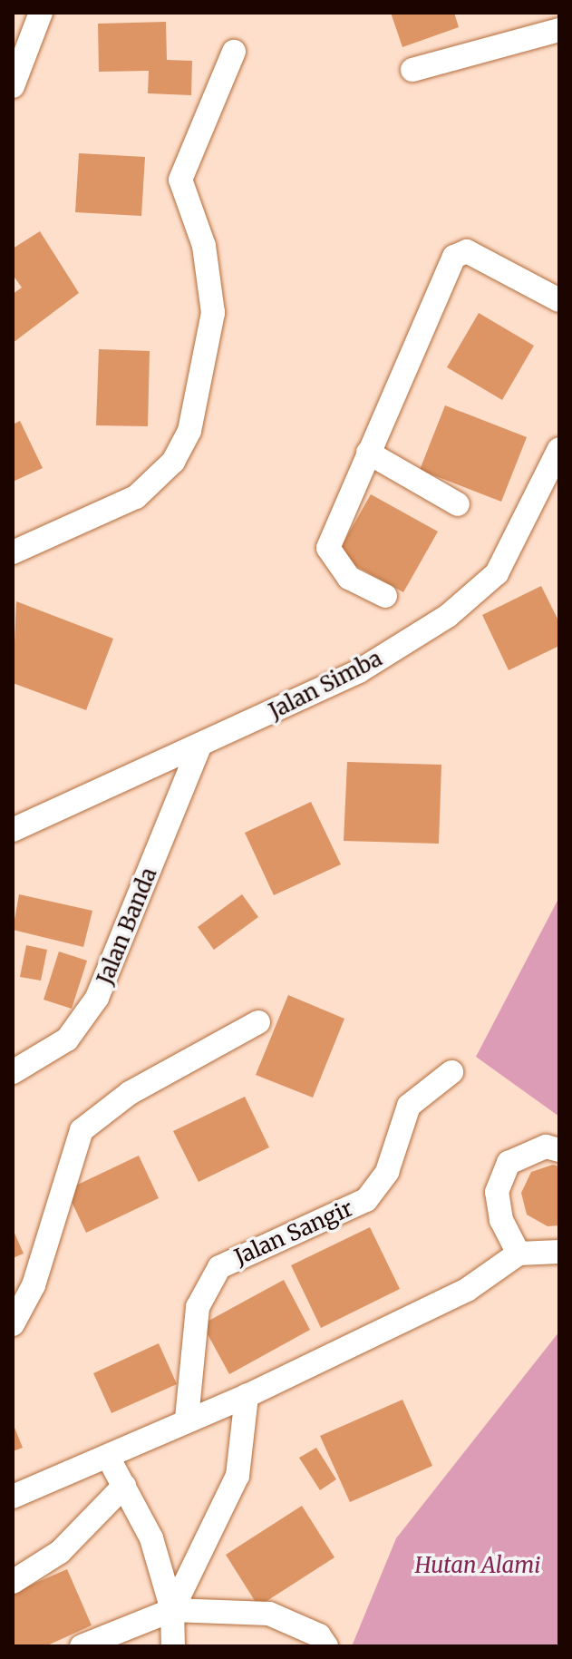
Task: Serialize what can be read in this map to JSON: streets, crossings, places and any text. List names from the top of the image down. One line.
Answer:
{"streets":{"street":["Jalan Simba","Jalan Banda","Jalan Sangir"]},"crossings":[["Jalan Simba","Jalan Banda"]],"parks":["Hutan Alami"]}
